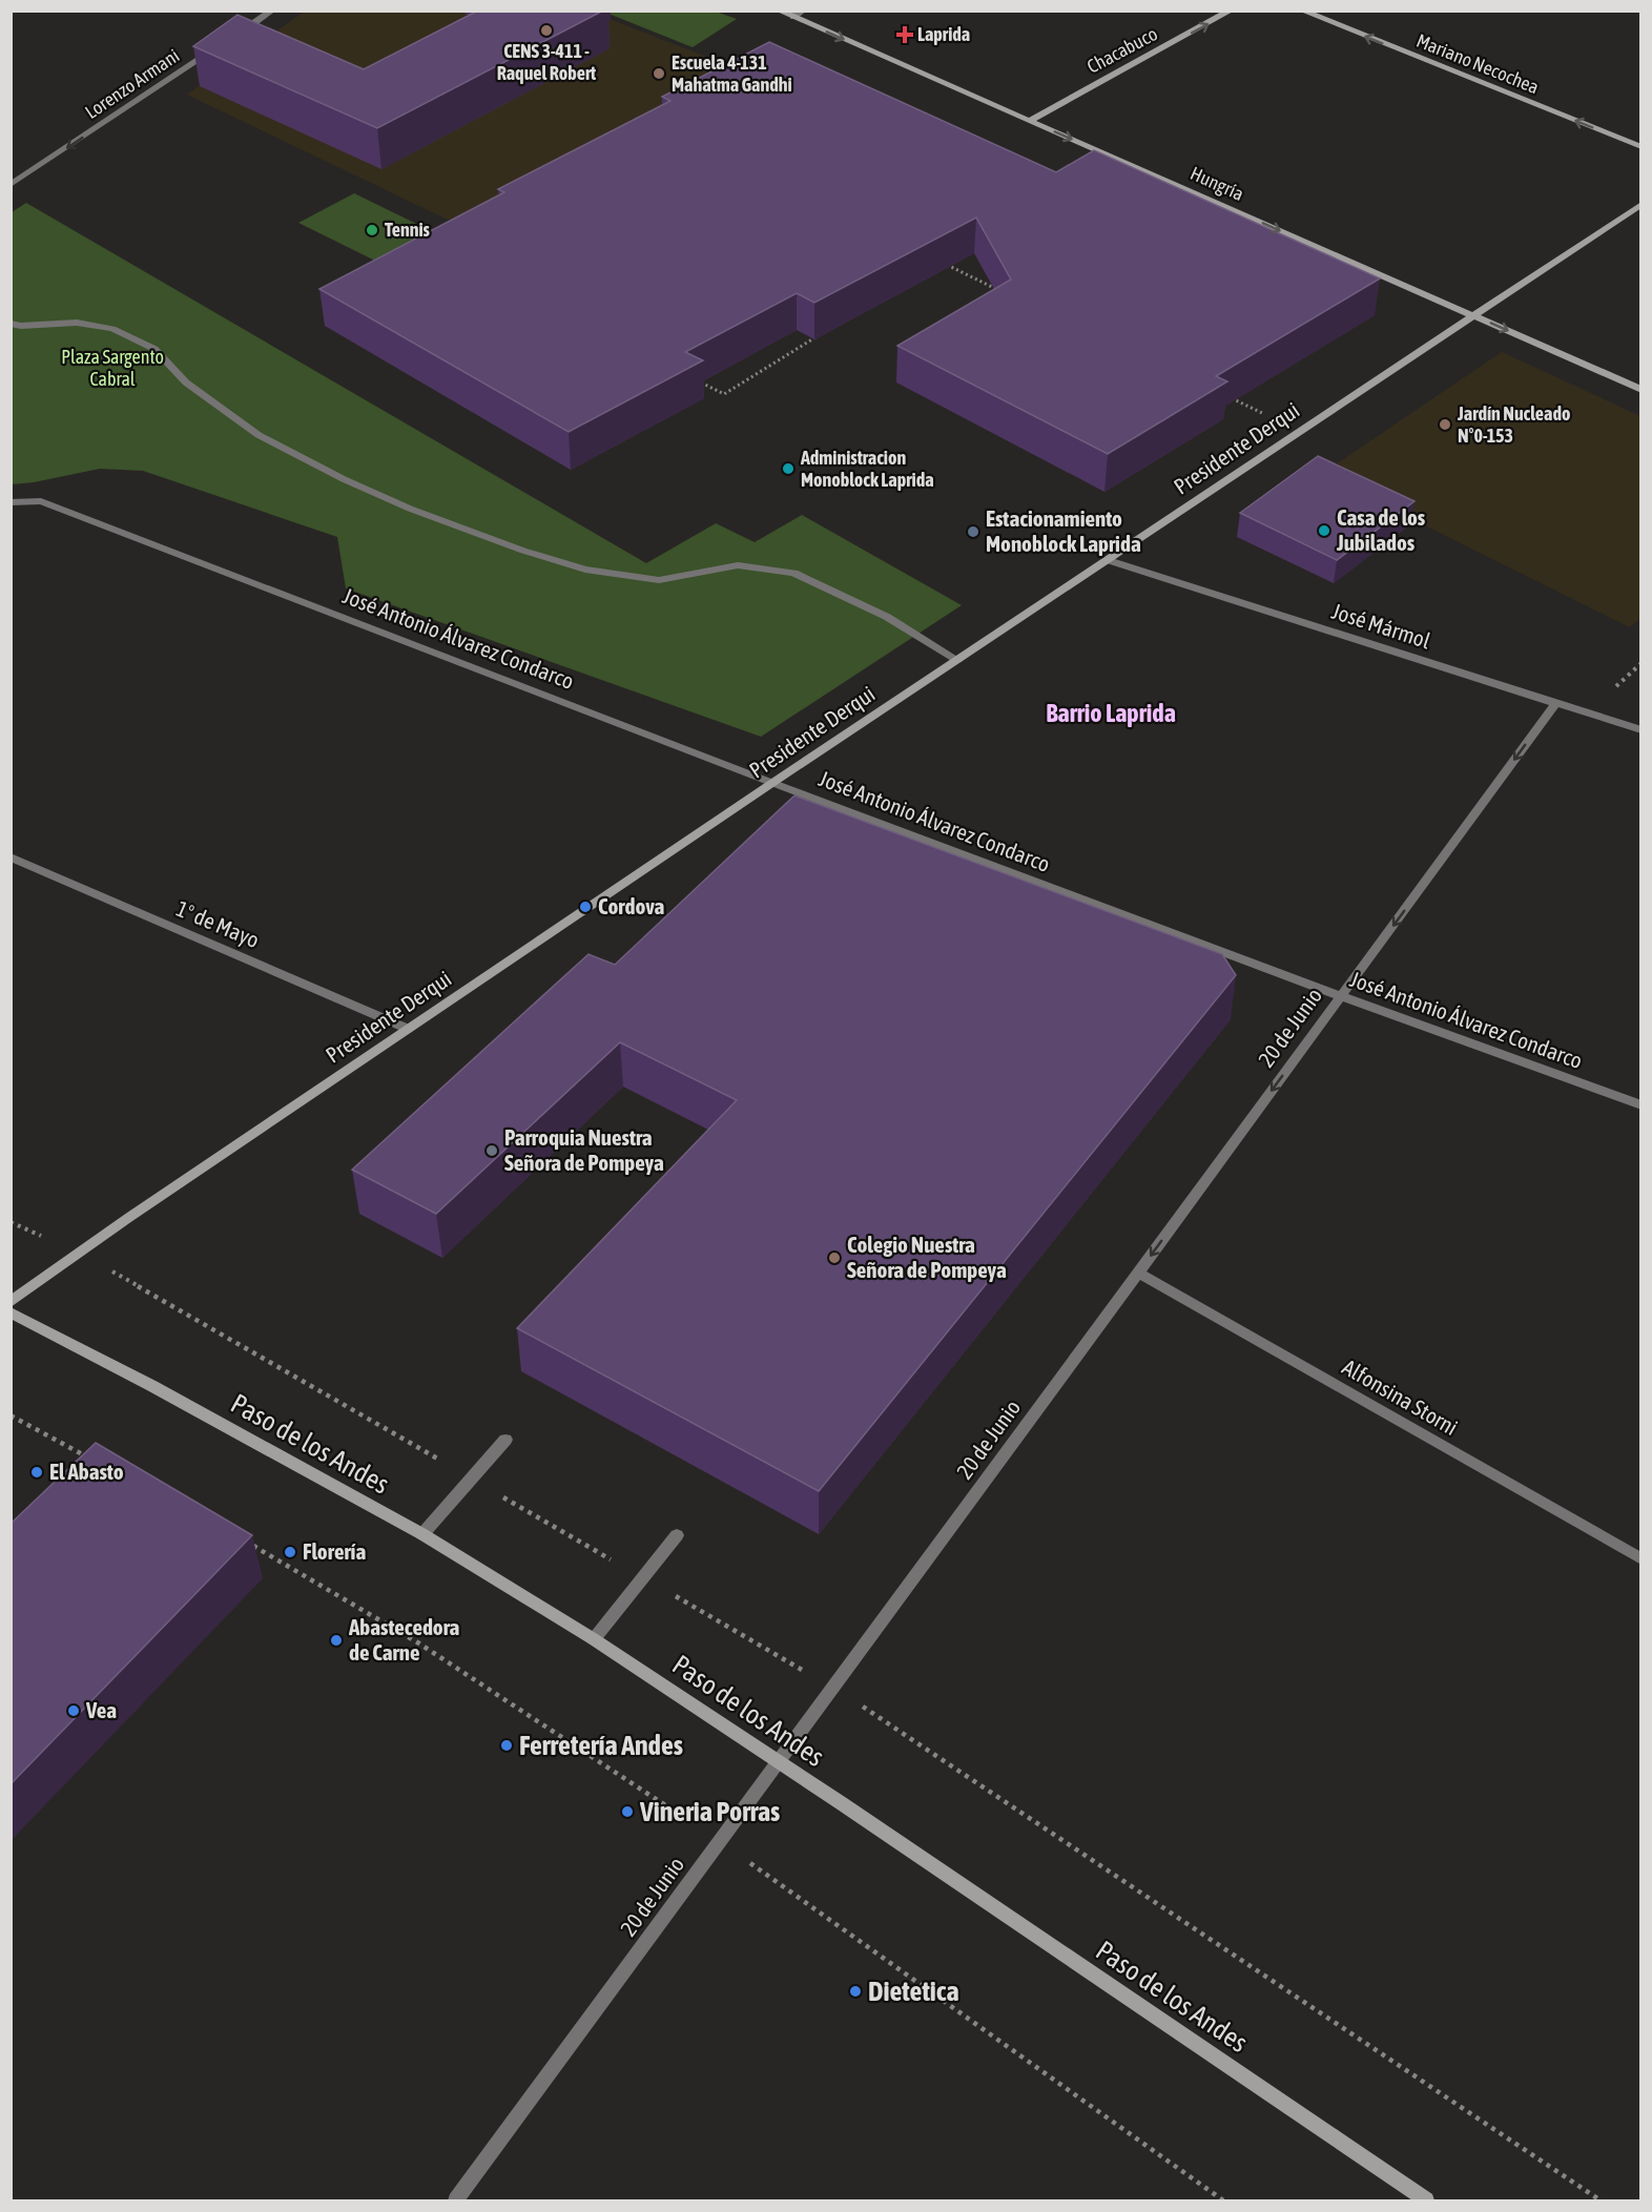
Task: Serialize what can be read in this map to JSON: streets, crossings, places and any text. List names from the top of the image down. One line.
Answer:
{"streets":{"street":["Chacabuco","Mariano Necochea","Lorenzo Armani","Hungría","Presidente Derqui","José Mármol","José Antonio Álvarez Condarco","1° de Mayo","20 de Junio","Alfonsina Storni","Paso de los Andes"]},"crossings":[["Chacabuco","Hungría"],["Hungría","Presidente Derqui"],["Presidente Derqui","José Mármol"],["Presidente Derqui","José Antonio Álvarez Condarco"],["Presidente Derqui","1° de Mayo"],["José Mármol","20 de Junio"],["José Antonio Álvarez Condarco","20 de Junio"],["20 de Junio","Alfonsina Storni"],["20 de Junio","Paso de los Andes"]],"one_way":["Chacabuco","Mariano Necochea","Lorenzo Armani","Hungría","20 de Junio"],"districts":["Barrio Laprida"],"parks":["Plaza Sargento Cabral"],"places":{"other":["CENS 3-411 - Raquel Robert","Escuela 4-131 Mahatma Gandhi","Tennis","Jardín Nucleado N°0-153","Administracion Monoblock Laprida","Casa de los Jubilados","Estacionamiento Monoblock Laprida","Cordova","Parroquia Nuestra Señora de Pompeya","Colegio Nuestra Señora de Pompeya","El Abasto","Florería","Abastecedora de Carne","Vea","Ferretería Andes","Vineria Porras","Dietetica"],"health":["Laprida"]}}
